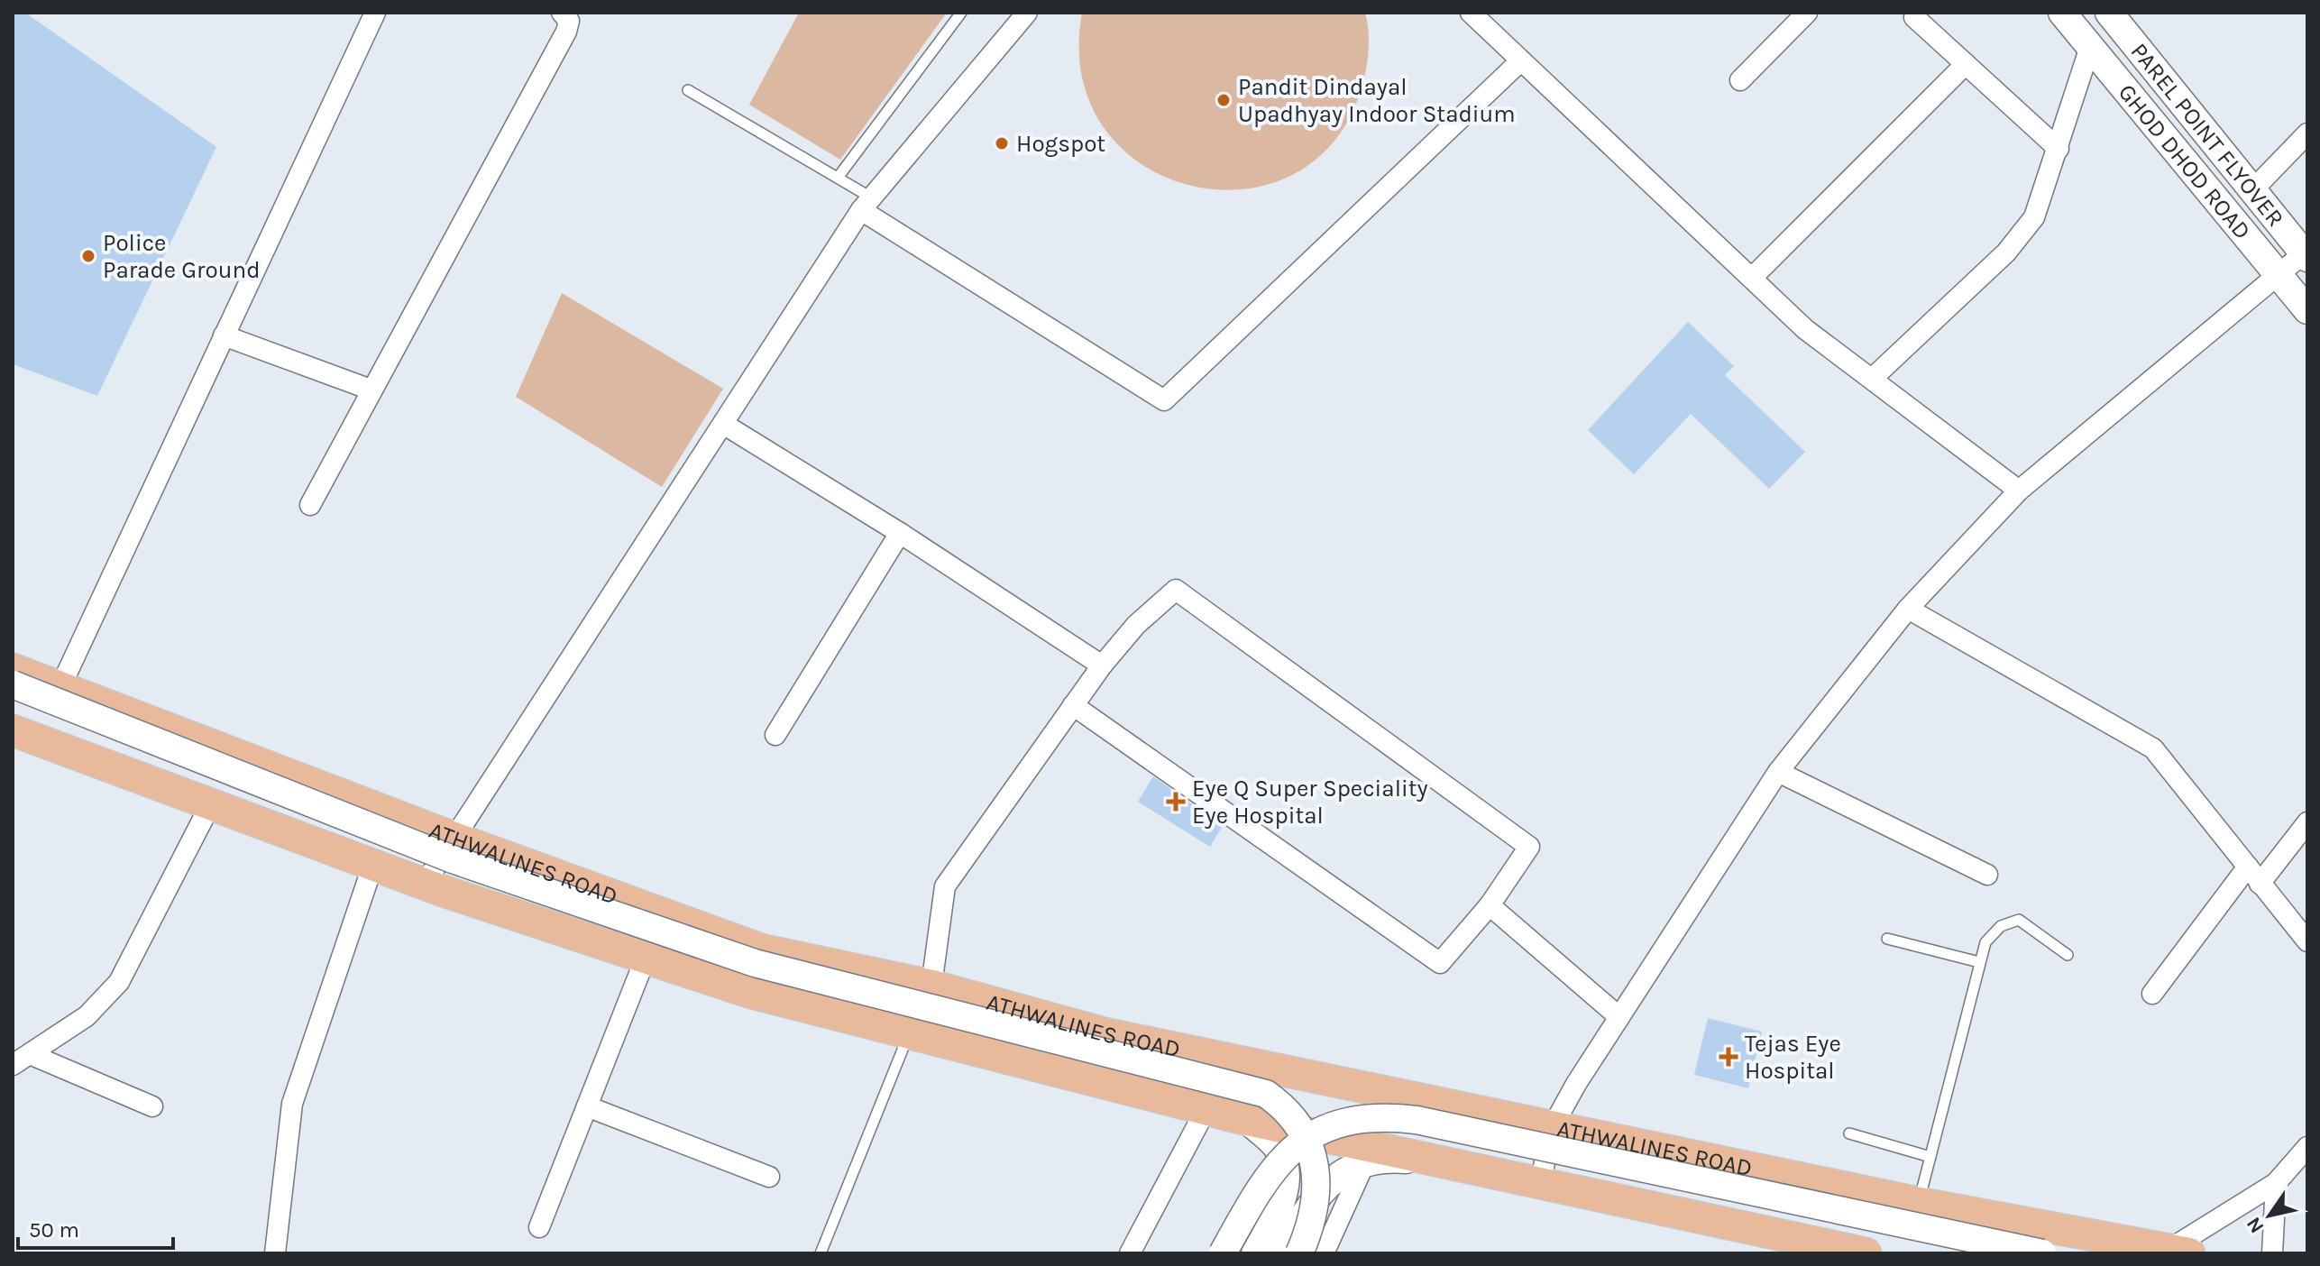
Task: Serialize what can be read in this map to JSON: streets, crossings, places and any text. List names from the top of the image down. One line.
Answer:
{"streets":{"main road":["PAREL POINT FLYOVER","GHOD DHOD ROAD","ATHWALINES ROAD"]},"places":{"other":["Pandit Dindayal Upadhyay Indoor Stadium","Hogspot","Police Parade Ground"],"health":["Eye Q Super Speciality Eye Hospital","Tejas Eye Hospital"]},"scale_bar":"50 m","north":"bottom left"}
